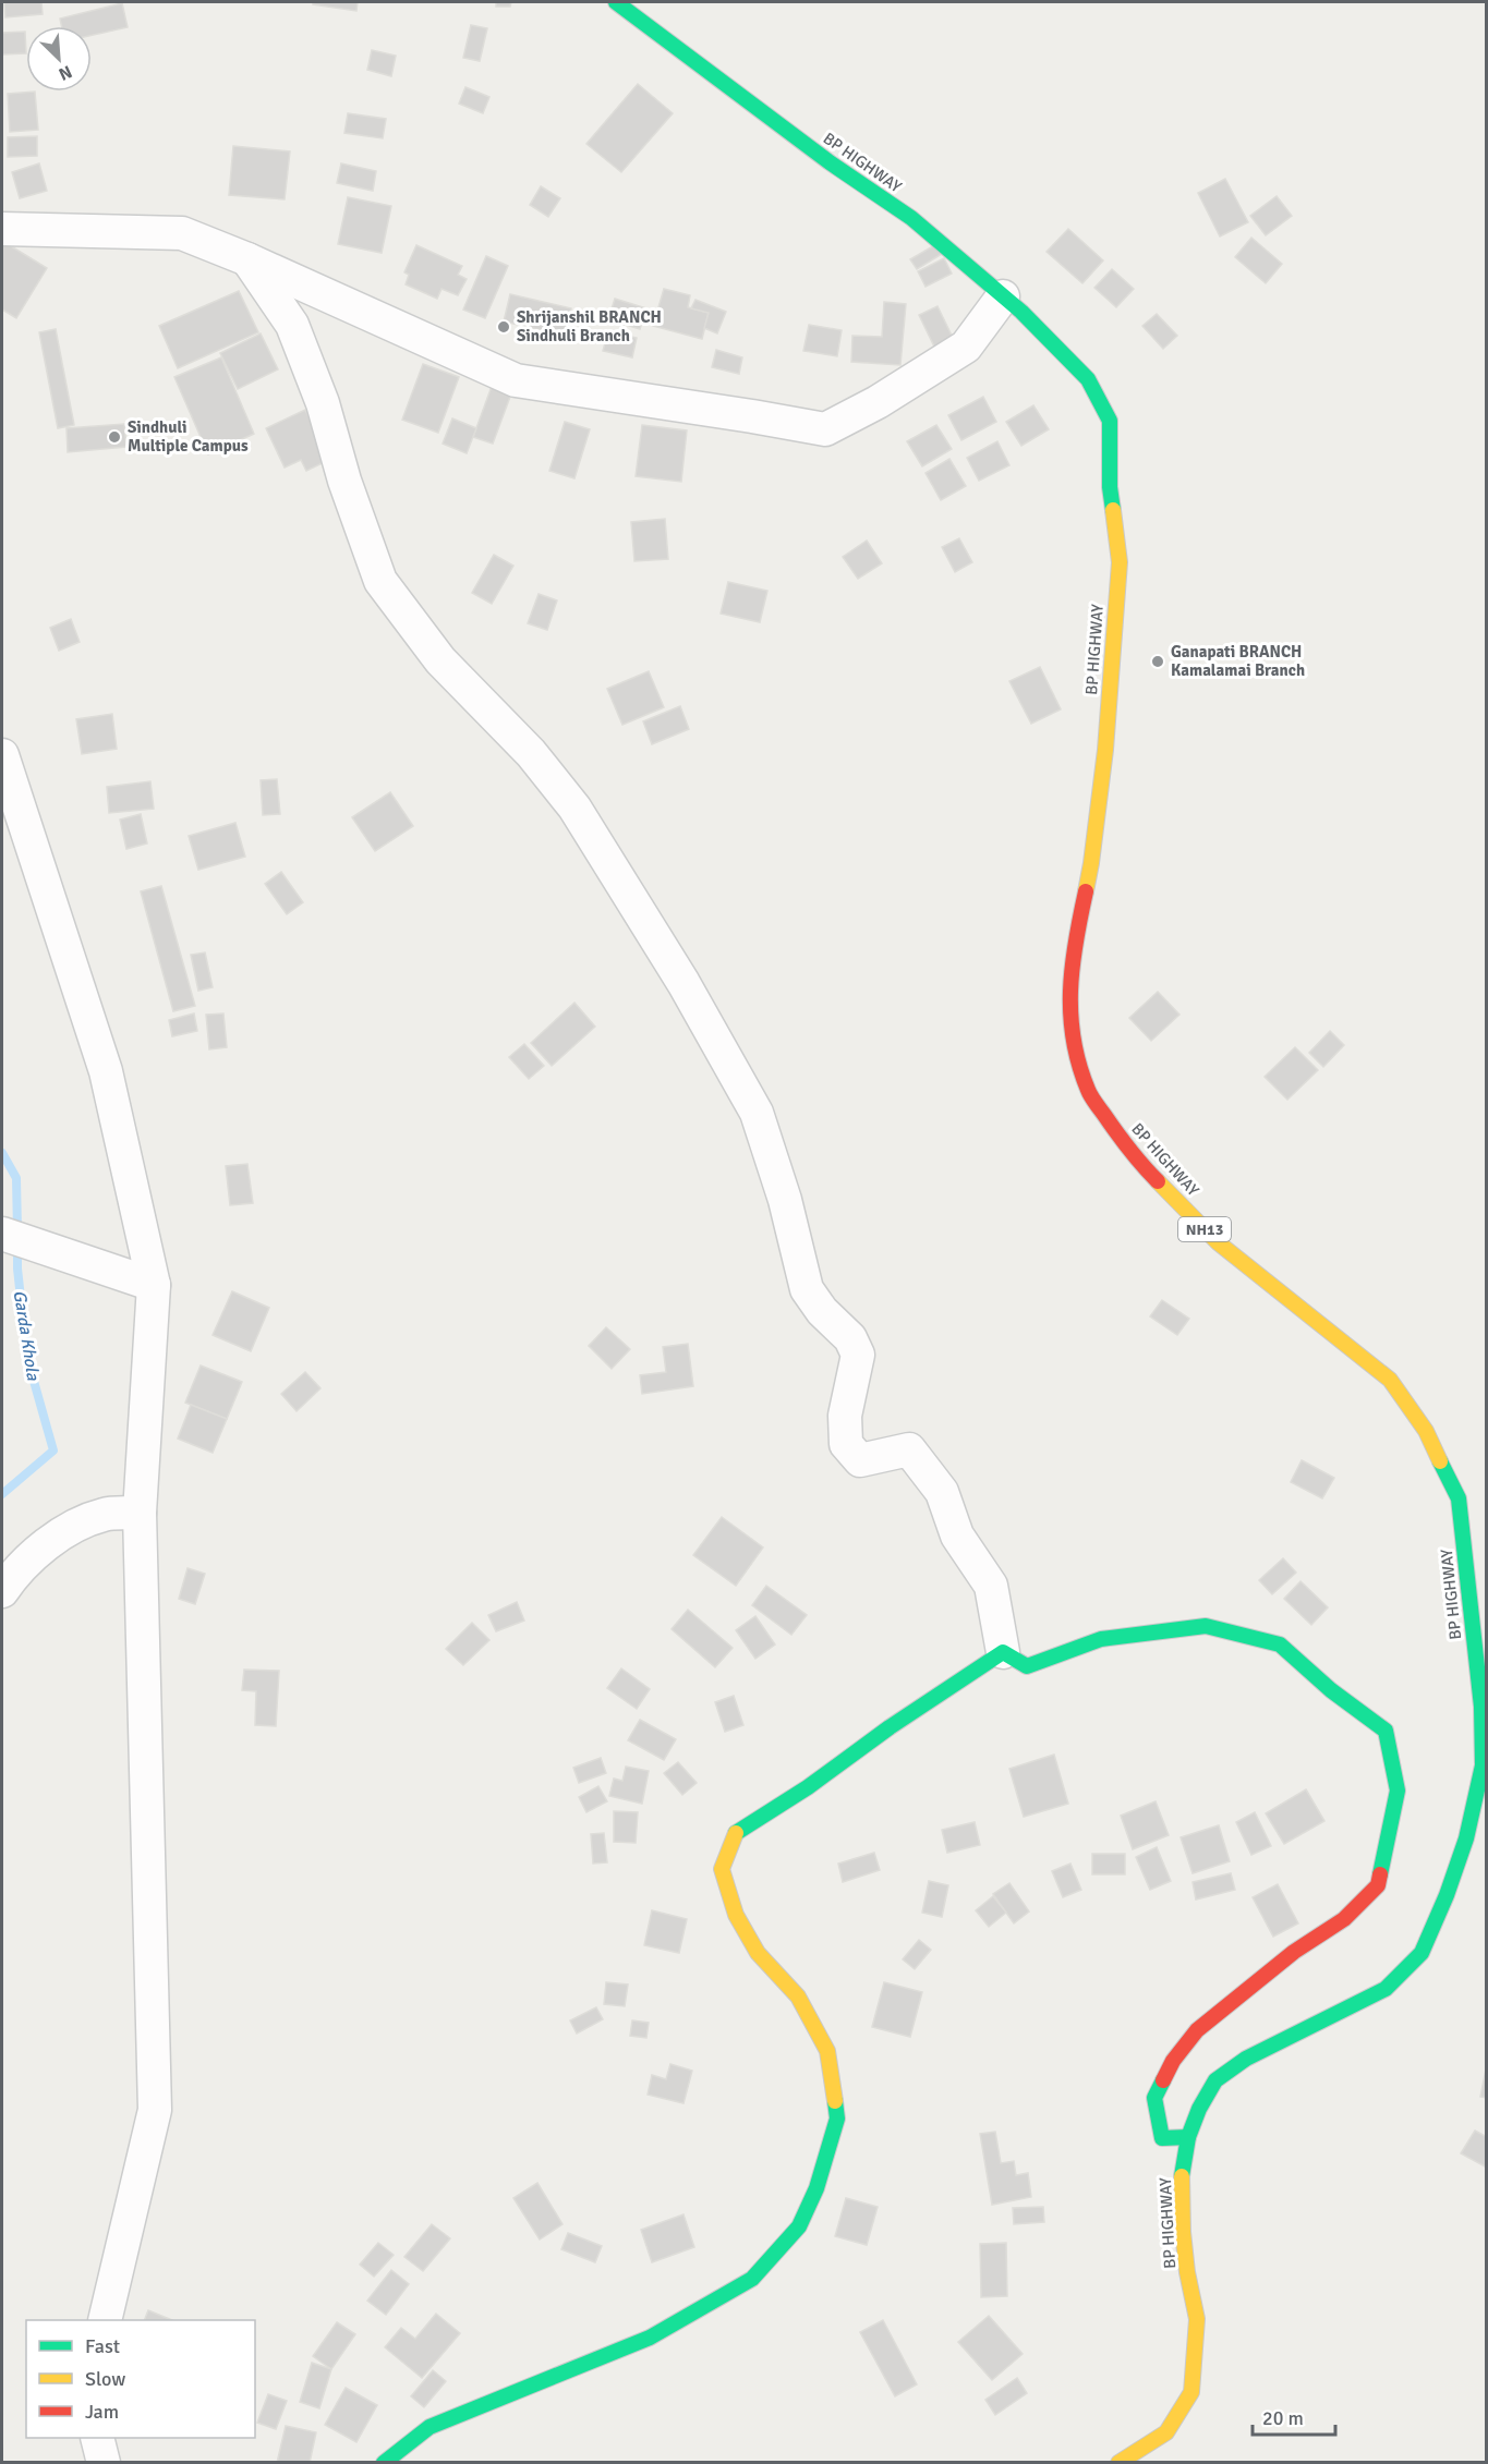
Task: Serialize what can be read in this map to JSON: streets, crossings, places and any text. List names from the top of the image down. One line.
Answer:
{"streets":{"main road":["BP HIGHWAY","NH13"]},"water":["Garda Khola"],"places":["Shrijanshil BRANCH Sindhuli Branch","Sindhuli Multiple Campus","Ganapati BRANCH Kamalamai Branch"],"legend":["Fast","Slow","Jam"],"scale_bar":"20 m","north":"bottom right"}
